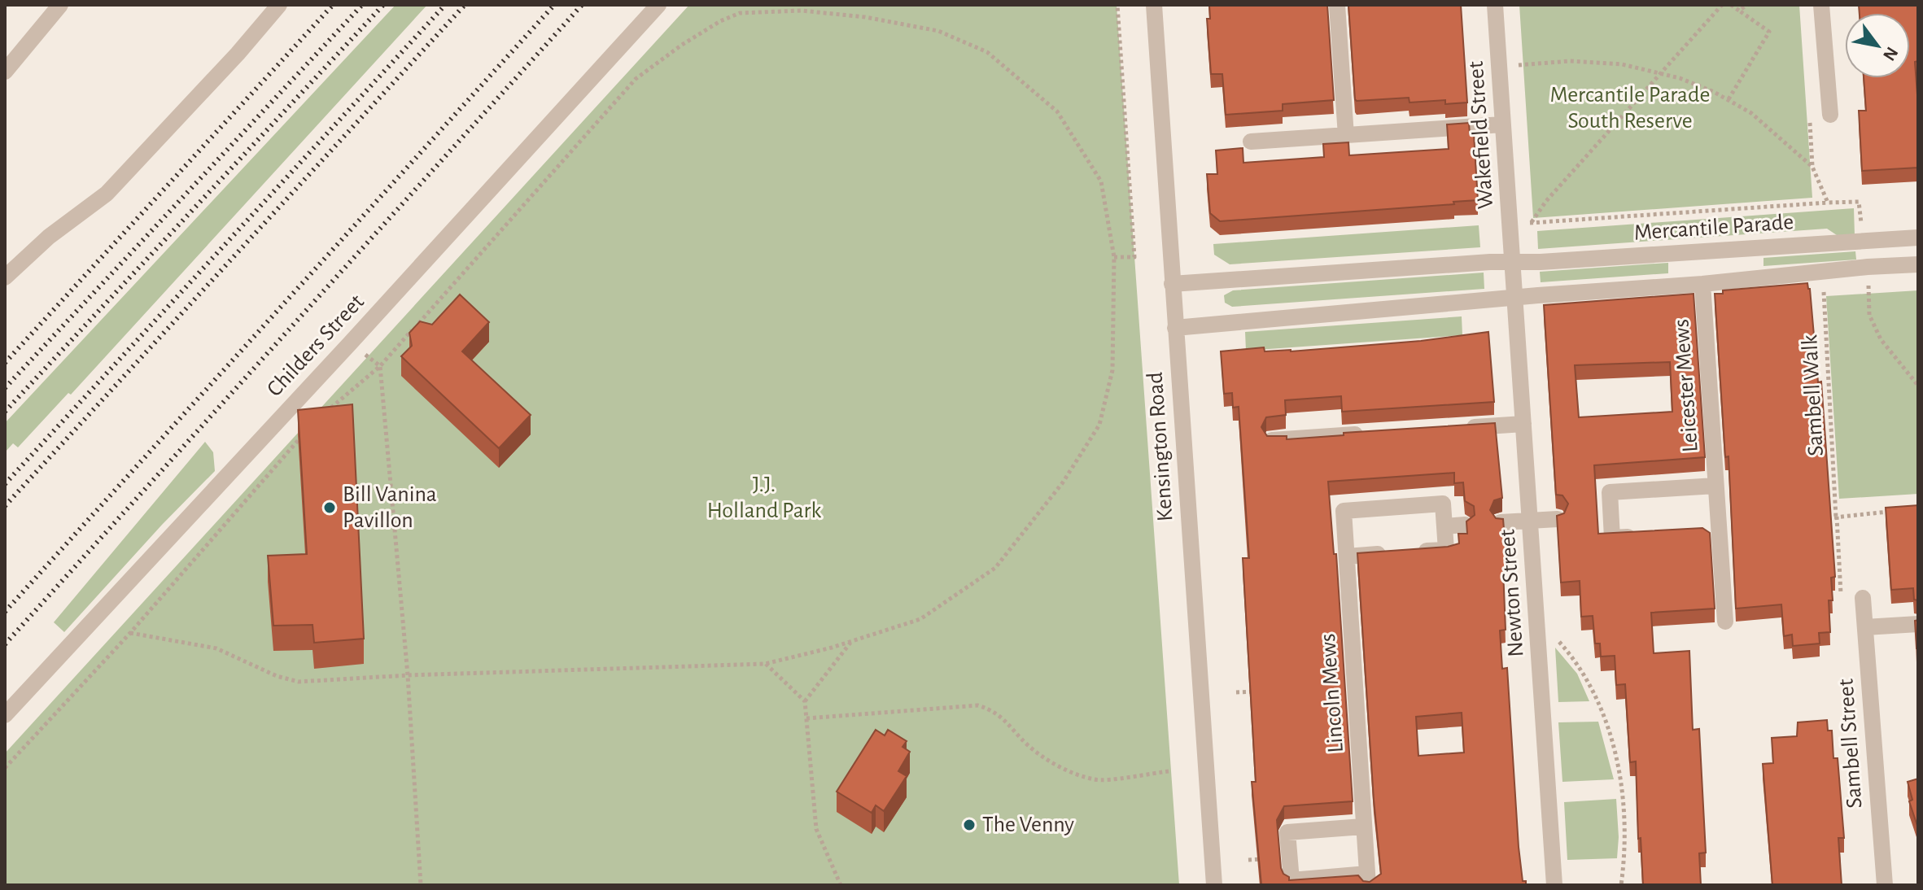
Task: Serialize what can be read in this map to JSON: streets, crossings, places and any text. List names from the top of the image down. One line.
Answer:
{"streets":{"street":["Wakefield Street","Mercantile Parade","Childers Street","Leicester Mews","Kensington Road","Newton Street","Lincoln Mews","Sambell Street"],"path":["Sambell Walk"]},"crossings":[["Wakefield Street","Mercantile Parade"],["Mercantile Parade","Kensington Road"]],"parks":["Mercantile Parade South Reserve","J.J. Holland Park"],"places":["Bill Vanina Pavillon","The Venny"],"north":"bottom right"}
